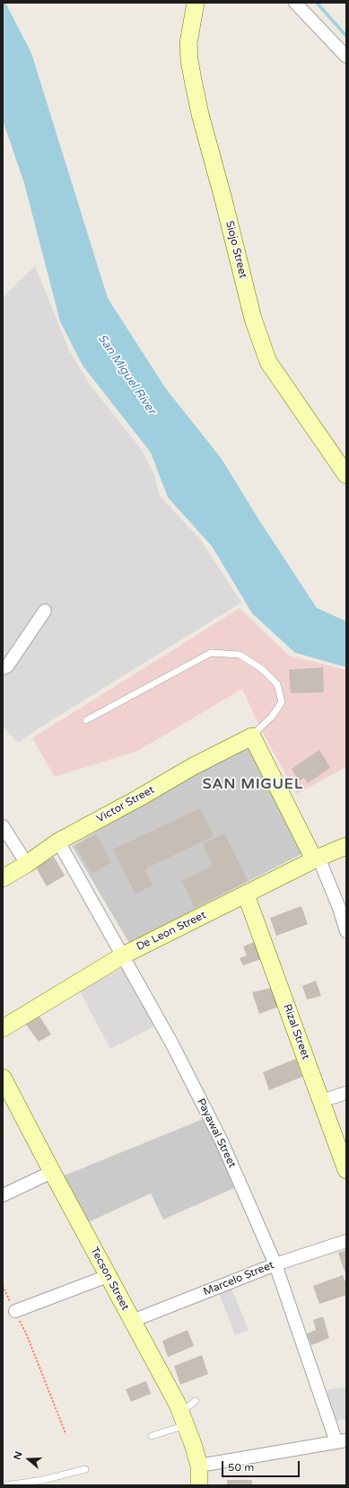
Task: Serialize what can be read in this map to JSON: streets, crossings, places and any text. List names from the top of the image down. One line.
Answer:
{"streets":{"street":["Siojo Street","Victor Street","De Leon Street","Rizal Street","Payawal Street","Tecson Street","Marcelo Street"]},"crossings":[["Victor Street","Payawal Street"],["De Leon Street","Rizal Street"],["De Leon Street","Payawal Street"],["Payawal Street","Marcelo Street"],["Tecson Street","Marcelo Street"]],"districts":["SAN MIGUEL"],"water":["San Miguel River"],"scale_bar":"50 m","north":"left"}
